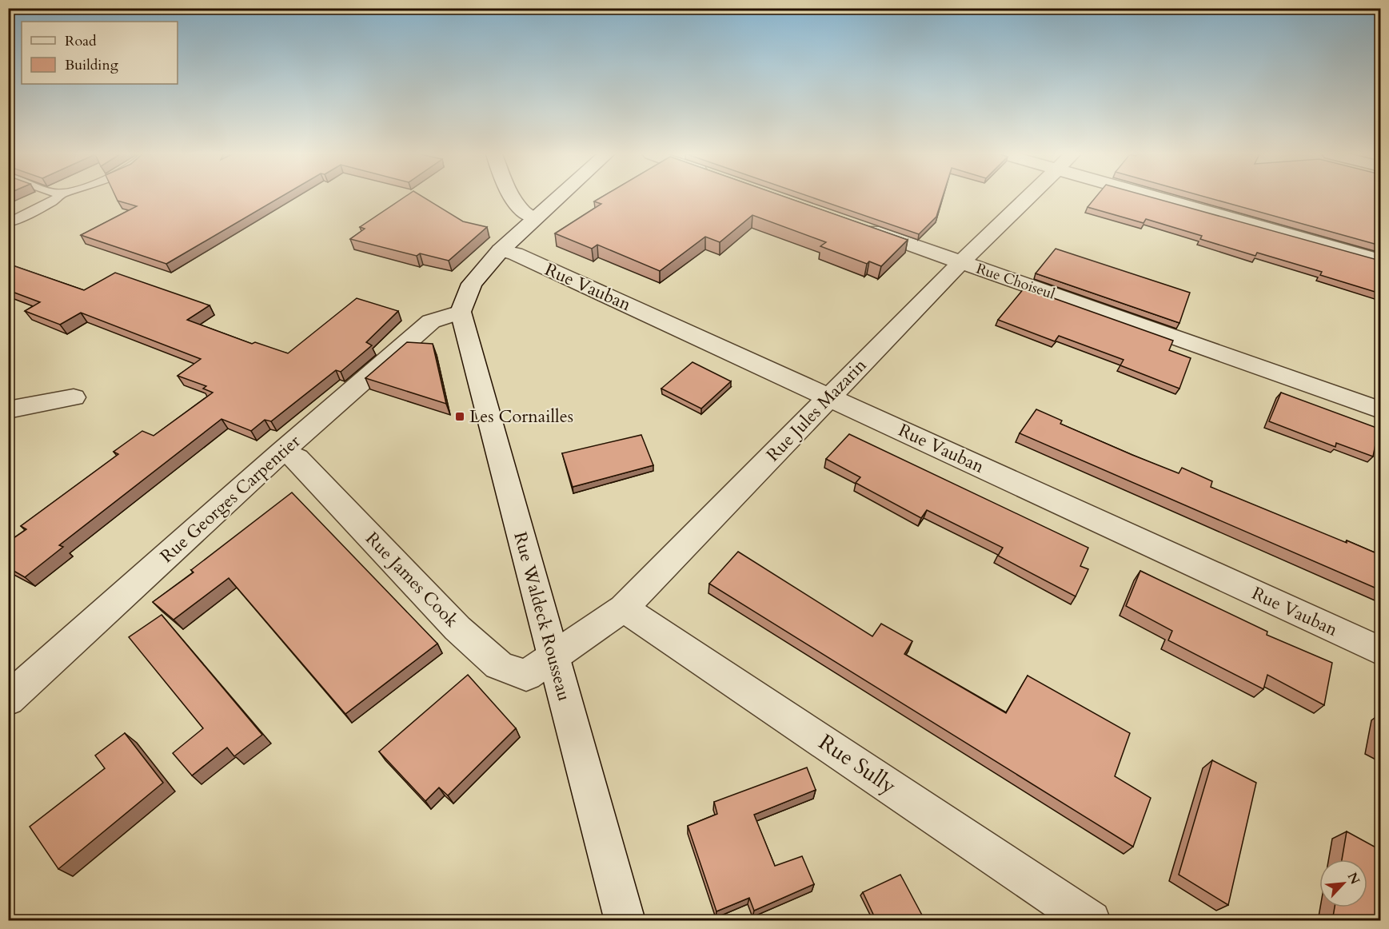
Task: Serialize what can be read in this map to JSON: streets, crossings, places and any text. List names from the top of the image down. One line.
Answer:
{"streets":{"street":["Rue Choiseul","Rue Vauban","Rue Jules Mazarin","Rue Georges Carpentier","Rue James Cook","Rue Waldeck Rousseau","Rue Sully"]},"crossings":[["Rue Choiseul","Rue Jules Mazarin"],["Rue Vauban","Rue Jules Mazarin"],["Rue Jules Mazarin","Rue James Cook"],["Rue Jules Mazarin","Rue Waldeck Rousseau"],["Rue Jules Mazarin","Rue Sully"],["Rue Georges Carpentier","Rue James Cook"],["Rue Georges Carpentier","Rue Waldeck Rousseau"],["Rue James Cook","Rue Waldeck Rousseau"]],"places":{"transit":["Les Cornailles"]},"legend":["Road","Building"],"north":"top right"}
